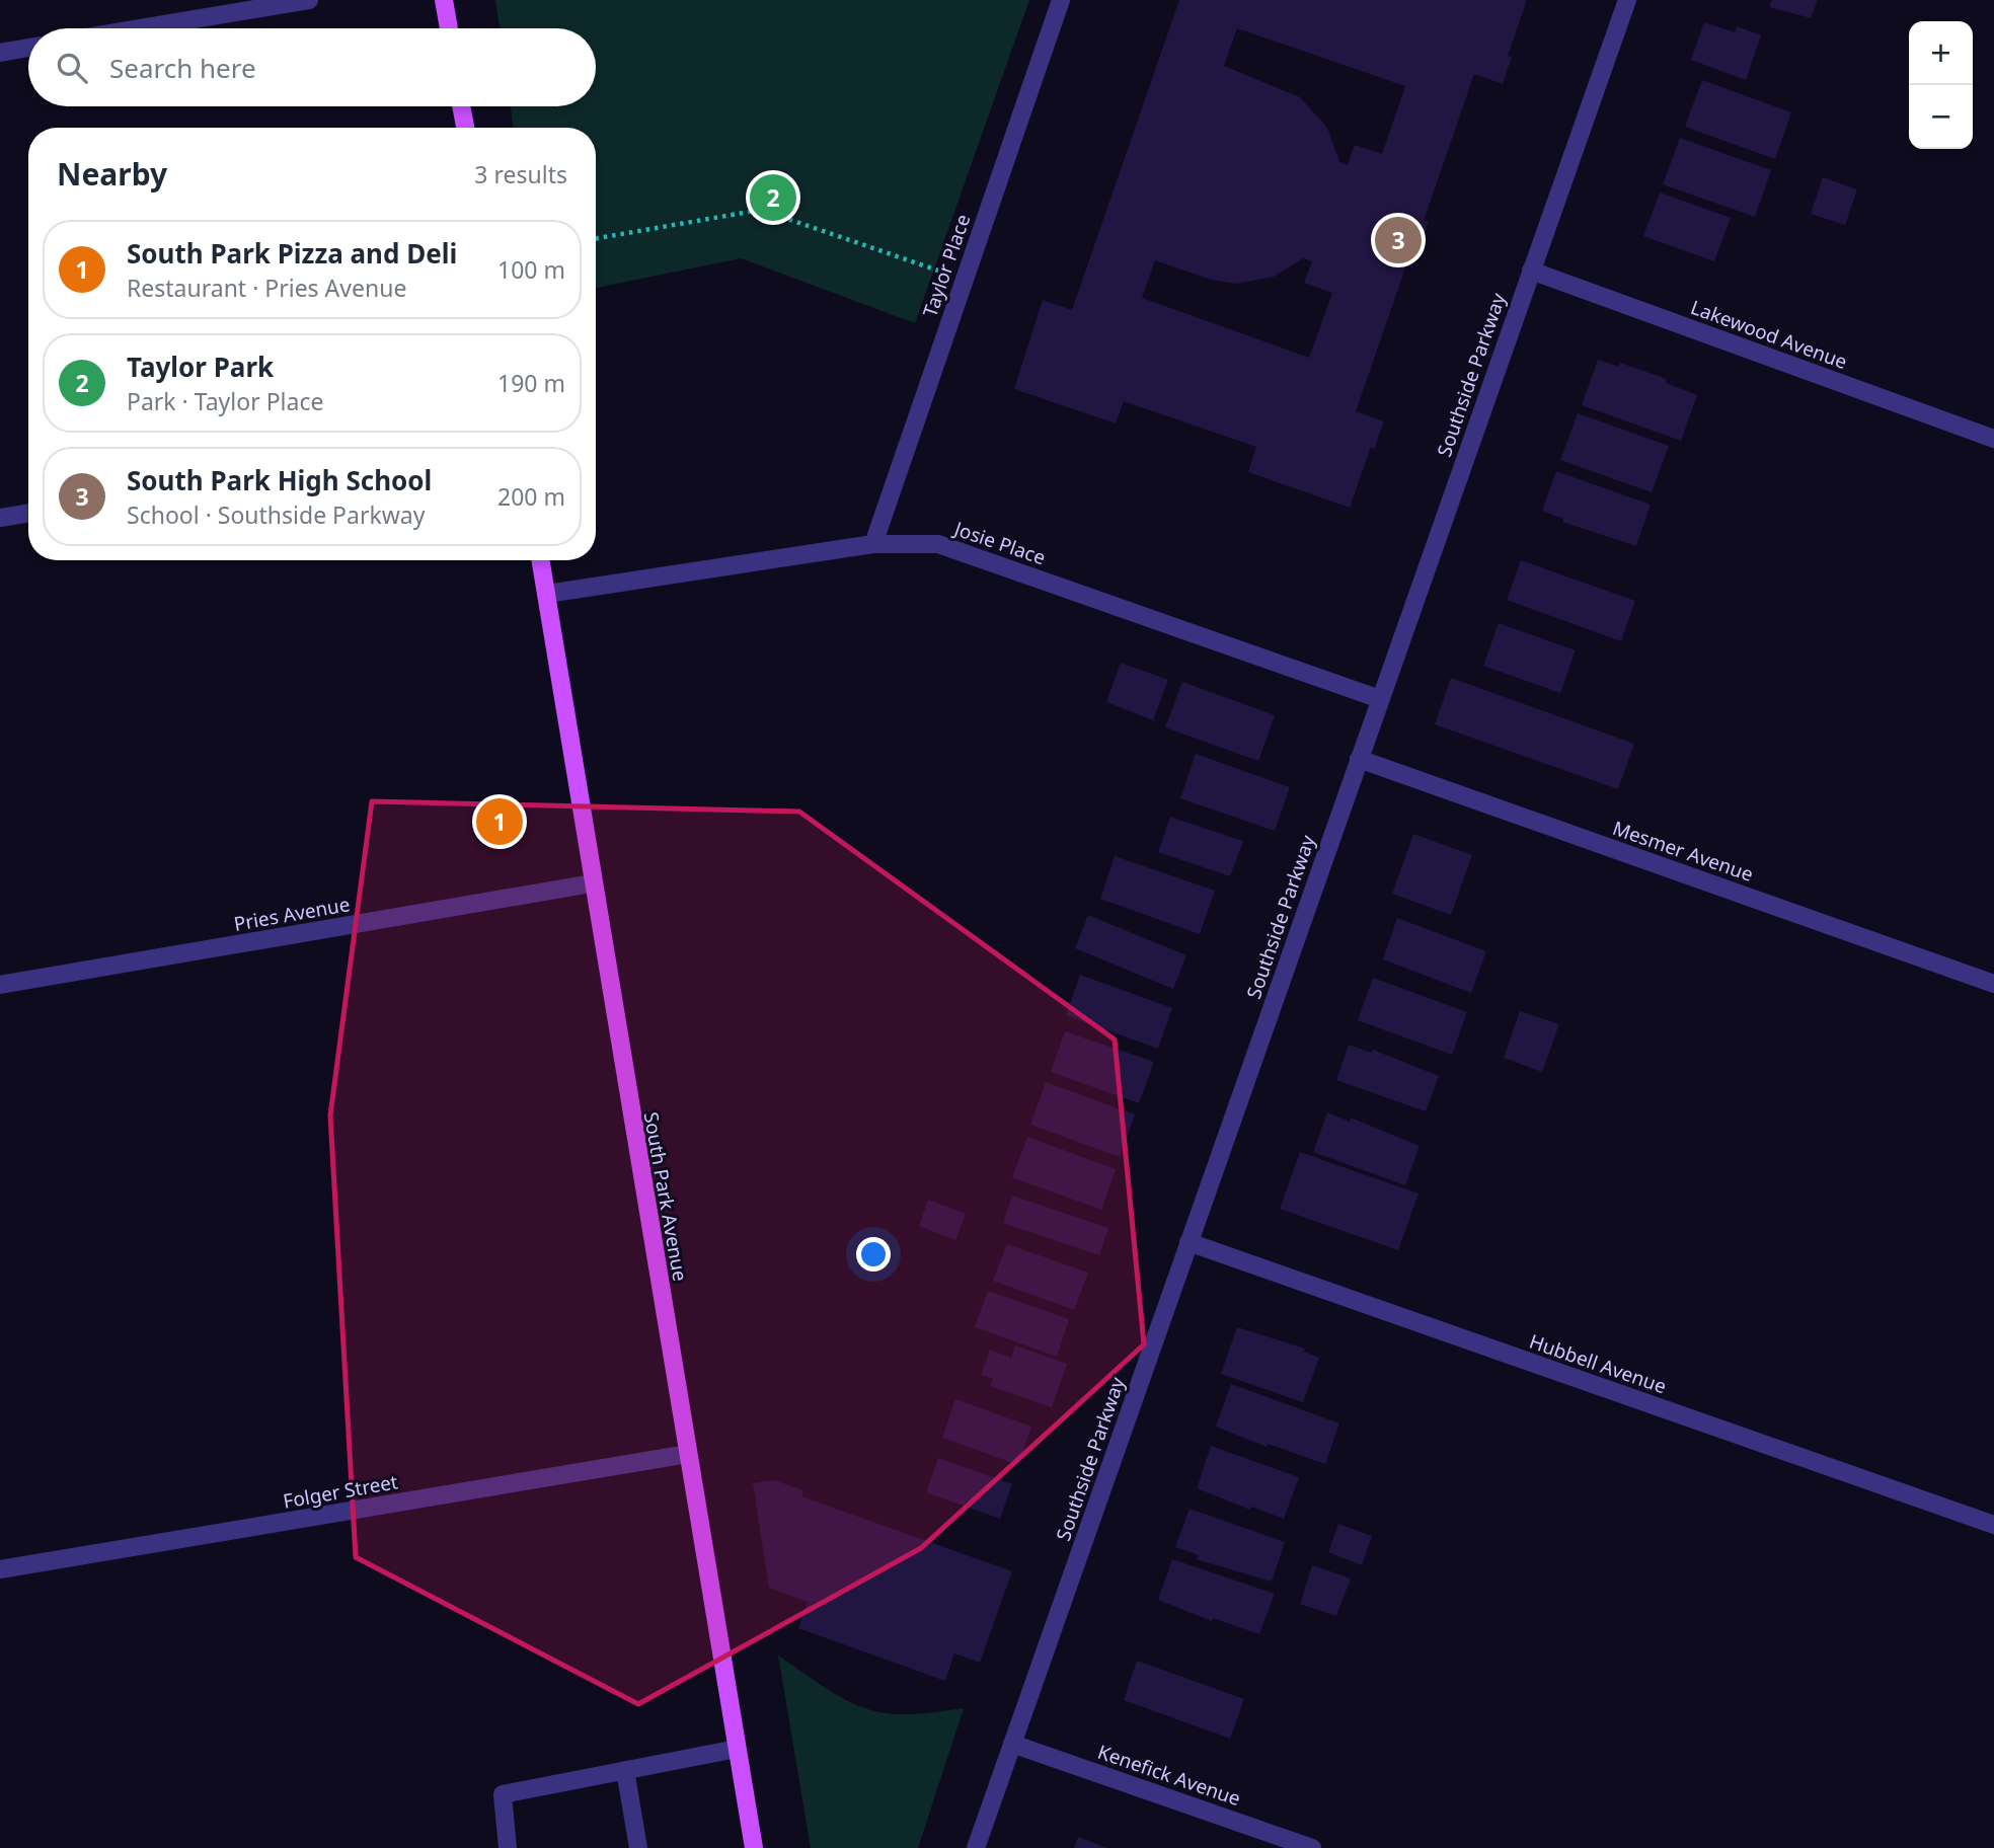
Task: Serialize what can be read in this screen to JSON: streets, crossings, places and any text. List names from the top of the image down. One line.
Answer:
{"streets":{"main road":["South Park Avenue"],"street":["Taylor Place","Lakewood Avenue","Southside Parkway","Josie Place","Mesmer Avenue","Pries Avenue","Hubbell Avenue","Folger Street","Kenefick Avenue"]},"crossings":[["Taylor Place","Josie Place"],["Lakewood Avenue","Southside Parkway"],["Southside Parkway","Josie Place"],["Southside Parkway","Mesmer Avenue"],["Southside Parkway","Hubbell Avenue"],["Southside Parkway","Kenefick Avenue"],["Josie Place","South Park Avenue"],["Pries Avenue","South Park Avenue"],["South Park Avenue","Folger Street"]],"page":{"map_buttons":["+","−"],"search":"Search here","heading":["Nearby","3 results"],"pins":["2","3","1"],"list":[{"mark":"1","name":"South Park Pizza and Deli","note":"Restaurant · Pries Avenue","value":"100 m"},{"mark":"2","name":"Taylor Park","note":"Park · Taylor Place","value":"190 m"},{"mark":"3","name":"South Park High School","note":"School · Southside Parkway","value":"200 m"}]}}
